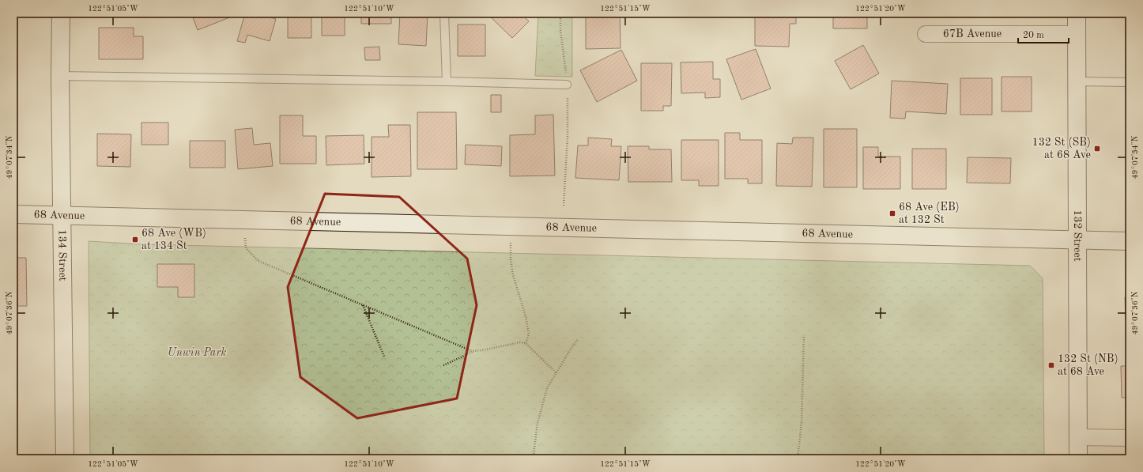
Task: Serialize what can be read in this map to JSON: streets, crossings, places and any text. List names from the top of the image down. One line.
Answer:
{"streets":{"street":["67B Avenue","68 Avenue","132 Street","134 Street"]},"crossings":[["67B Avenue","132 Street"],["68 Avenue","132 Street"],["68 Avenue","134 Street"]],"parks":["Unwin Park"],"places":{"transit":["132 St (SB) at 68 Ave","68 Ave (EB) at 132 St","68 Ave (WB) at 134 St","132 St (NB) at 68 Ave"]},"scale_bar":"20 m","coordinates":["122°51'05\"W","122°51'10\"W","122°51'15\"W","122°51'20\"W","49°07'34\"N","49°07'36\"N"]}
